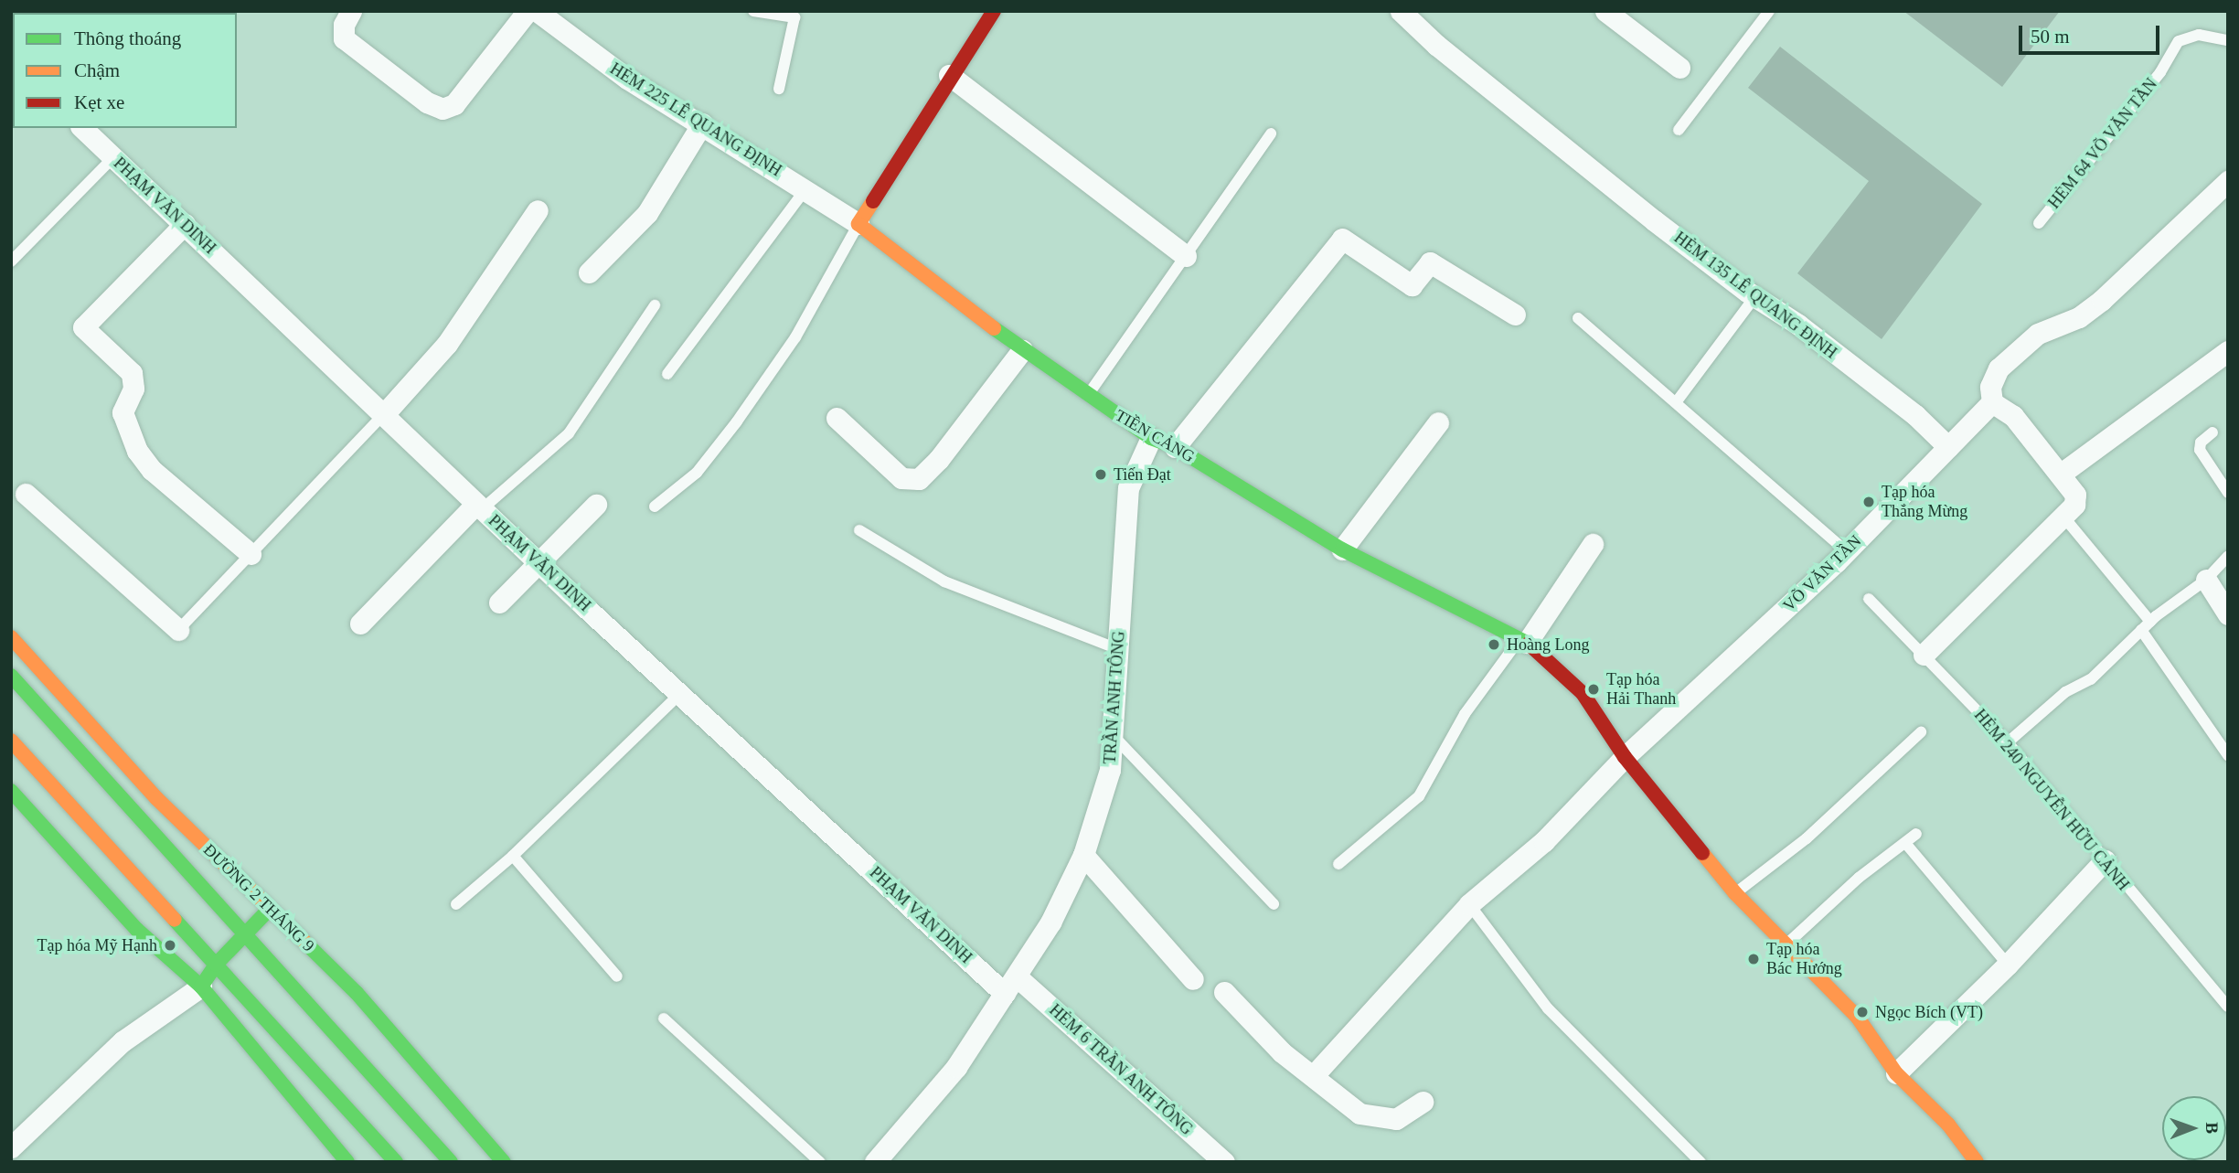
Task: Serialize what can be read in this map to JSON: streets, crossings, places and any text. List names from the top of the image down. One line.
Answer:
{"streets":{"main road":["TIỀN CẢNG","ĐƯỜNG 2 THÁNG 9"],"street":["HẺM 225 LÊ QUANG ĐỊNH","PHẠM VĂN DINH","HẺM 135 LÊ QUANG ĐỊNH","VÕ VĂN TẦN","TRẦN ANH TÔNG","HẺM 6 TRẦN ANH TÔNG"],"lane":["HẺM 64 VÕ VĂN TẦN","HẺM 240 NGUYỄN HỮU CẢNH"]},"crossings":[["HẺM 225 LÊ QUANG ĐỊNH","TIỀN CẢNG"],["PHẠM VĂN DINH","TRẦN ANH TÔNG"],["PHẠM VĂN DINH","HẺM 6 TRẦN ANH TÔNG"],["HẺM 135 LÊ QUANG ĐỊNH","VÕ VĂN TẦN"],["TIỀN CẢNG","VÕ VĂN TẦN"],["TIỀN CẢNG","TRẦN ANH TÔNG"],["TRẦN ANH TÔNG","HẺM 6 TRẦN ANH TÔNG"]],"places":["Tiến Đạt","Tạp hóa Thắng Mừng","Hoàng Long","Tạp hóa Hải Thanh","Tạp hóa Mỹ Hạnh","Tạp hóa Bác Hướng","Ngọc Bích (VT)"],"legend":["Thông thoáng","Chậm","Kẹt xe"],"scale_bar":"50 m","north":"right"}
